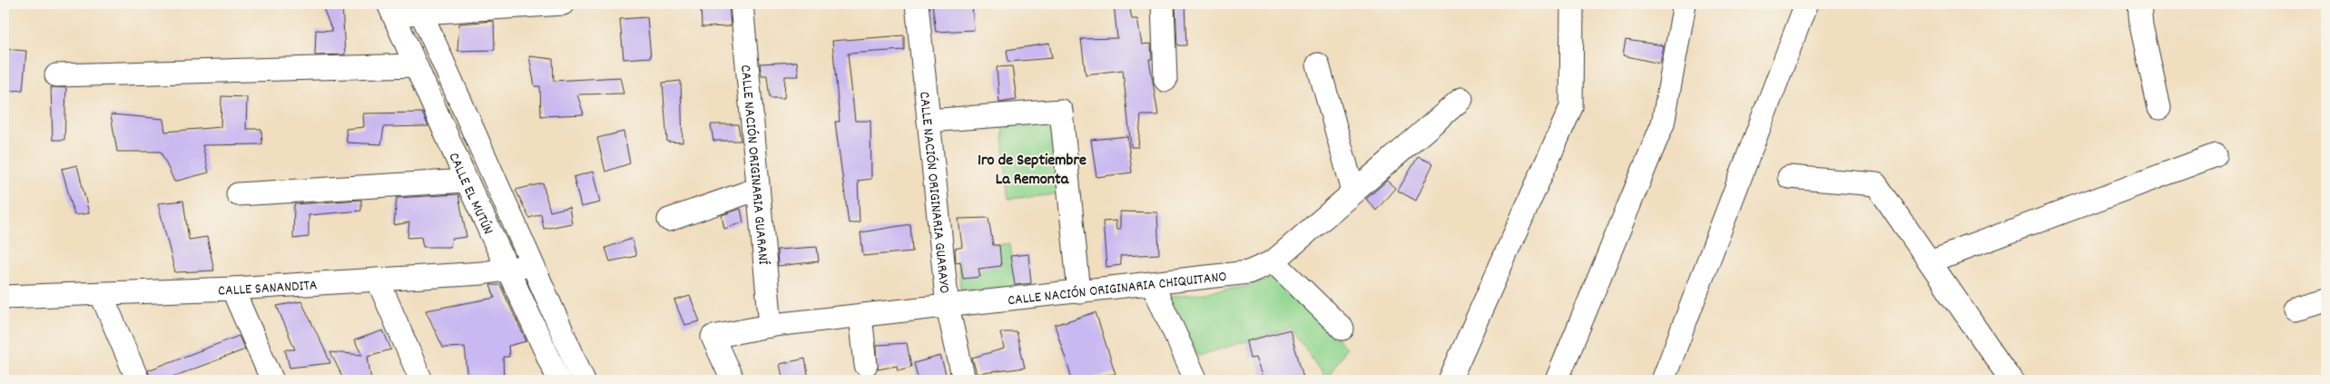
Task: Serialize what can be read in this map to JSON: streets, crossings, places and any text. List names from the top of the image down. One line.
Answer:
{"streets":{"street":["CALLE NACIÓN ORIGINARIA GUARANÍ","CALLE EL MUTÚN","CALLE NACIÓN ORIGINARIA GUARAYO","CALLE SANANDITA","CALLE NACIÓN ORIGINARIA CHIQUITANO"]},"crossings":[["CALLE NACIÓN ORIGINARIA GUARANÍ","CALLE NACIÓN ORIGINARIA CHIQUITANO"],["CALLE EL MUTÚN","CALLE SANANDITA"],["CALLE NACIÓN ORIGINARIA GUARAYO","CALLE NACIÓN ORIGINARIA CHIQUITANO"]],"districts":["1ro de Septiembre La Remonta"]}
